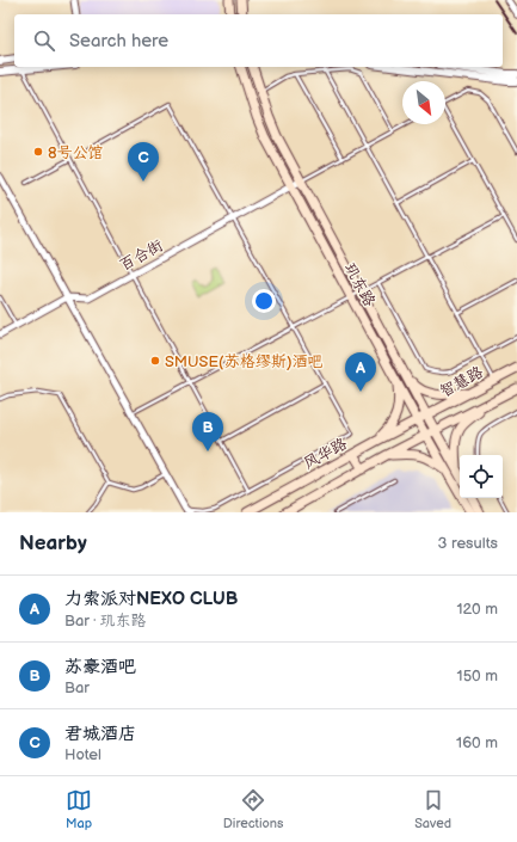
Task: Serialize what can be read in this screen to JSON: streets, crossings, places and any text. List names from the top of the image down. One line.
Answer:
{"streets":{"main road":["玑东路","智慧路","风华路"],"street":["百合街"]},"crossings":[["百合街","玑东路"],["玑东路","智慧路"],["玑东路","风华路"],["智慧路","风华路"]],"places":["8号公馆","SMUSE(苏格缪斯)酒吧"],"north":"bottom right","page":{"search":"Search here","pins":["C","A","B"],"heading":["Nearby","3 results"],"list":[{"mark":"A","name":"力索派对NEXO CLUB","note":"Bar · 玑东路","value":"120 m"},{"mark":"B","name":"苏豪酒吧","note":"Bar","value":"150 m"},{"mark":"C","name":"君城酒店","note":"Hotel","value":"160 m"}],"nav":["Map","Directions","Saved"]}}
